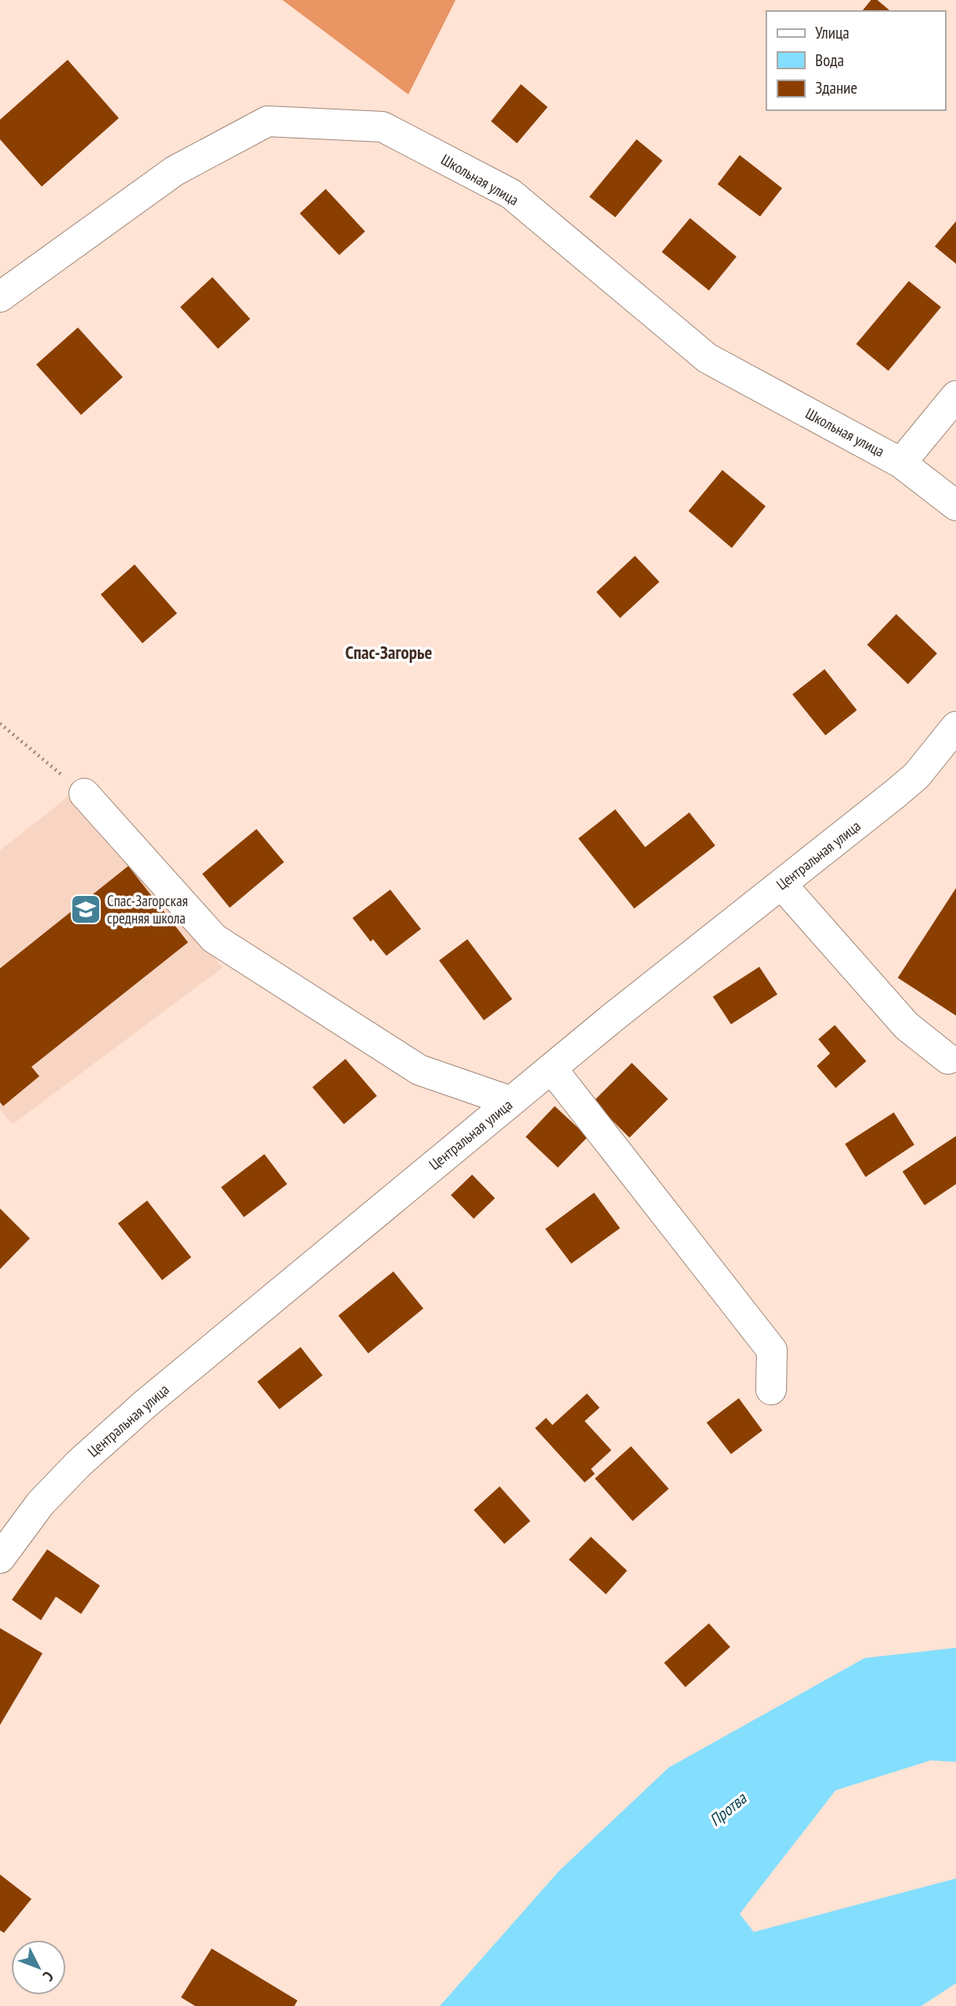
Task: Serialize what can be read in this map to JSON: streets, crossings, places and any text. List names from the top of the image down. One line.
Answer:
{"streets":{"street":["Школьная улица","Центральная улица"]},"districts":["Спас-Загорье"],"water":["Протва"],"places":{"school or university":["Спас-Загорская средняя школа"]},"legend":["Улица","Вода","Здание"],"north":"bottom right"}
